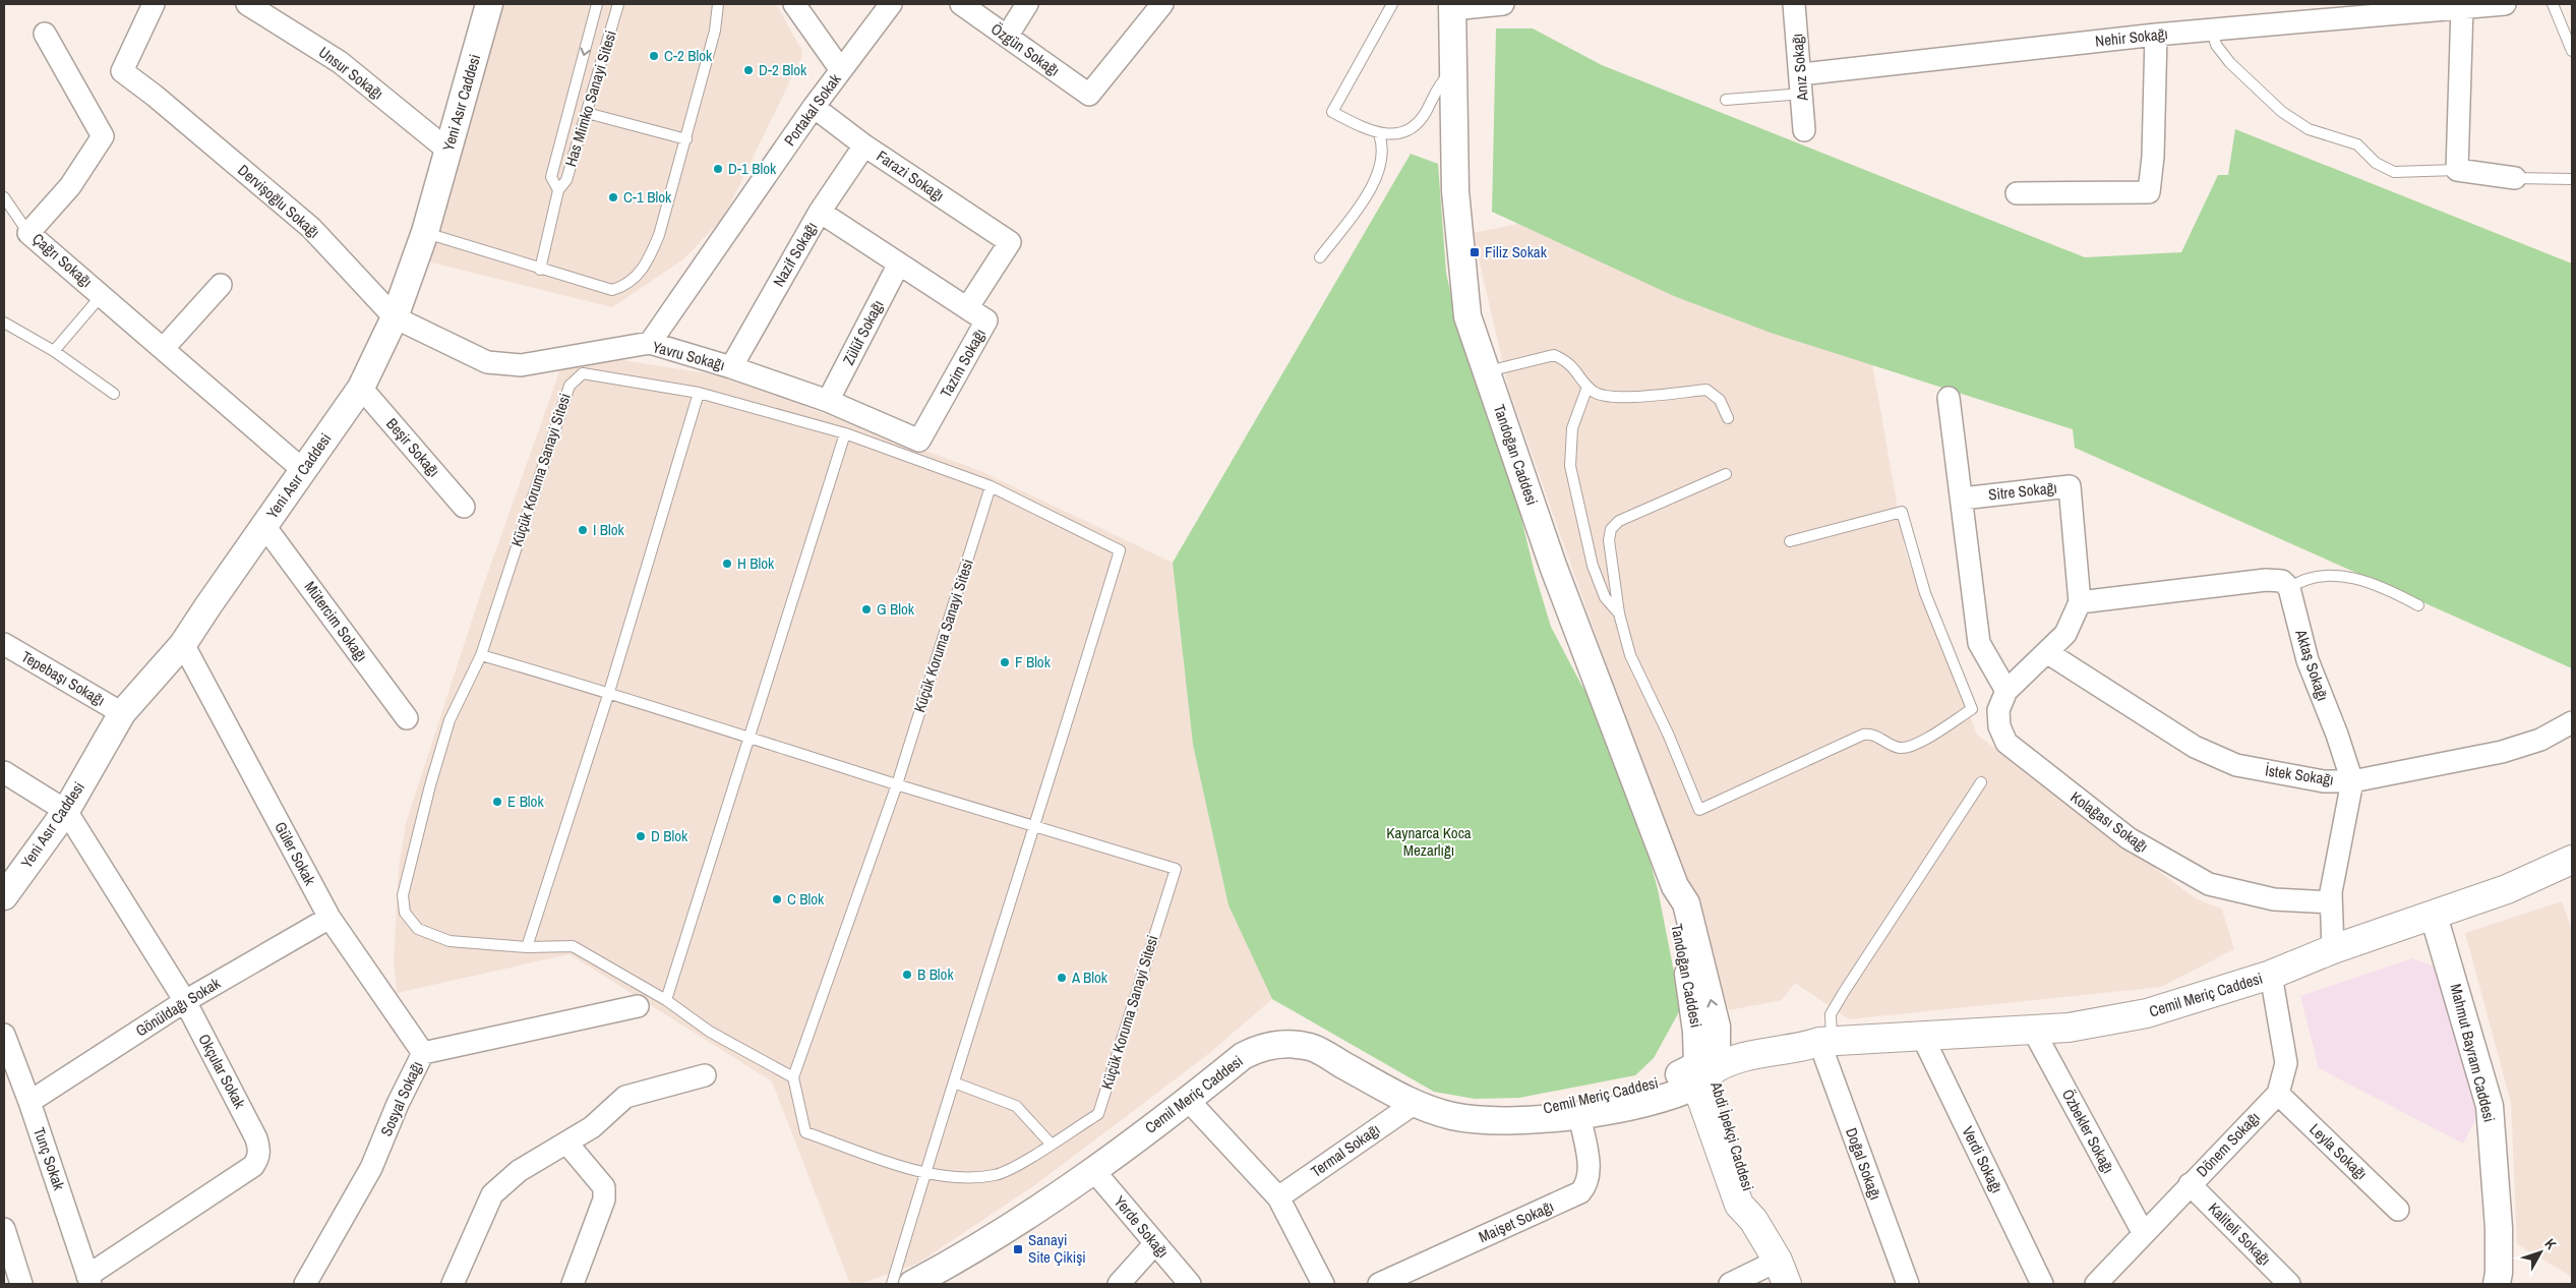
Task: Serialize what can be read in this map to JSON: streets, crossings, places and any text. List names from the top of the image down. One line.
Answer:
{"streets":{"main road":["Cemil Meriç Caddesi","Abdi İpekçi Caddesi"],"street":["Nehir Sokağı","Özgün Sokağı","Anız Sokağı","Unsur Sokağı","Yeni Asır Caddesi","Portakal Sokak","Farazi Sokağı","Dervişoğlu Sokağı","Nazif Sokağı","Çağrı Sokağı","Zülüf Sokağı","Yavru Sokağı","Tazim Sokağı","Beşir Sokağı","Tandoğan Caddesi","Sitre Sokağı","Mütercim Sokağı","Aktaş Sokağı","Tepebaşı Sokağı","İstek Sokağı","Kolağası Sokağı","Güler Sokak","Gönüldağı Sokak","Mahmut Bayram Caddesi","Okçular Sokak","Sosyal Sokağı","Özbekler Sokağı","Dönem Sokağı","Termal Sokağı","Leyla Sokağı","Tunç Sokak","Verdi Sokağı","Doğal Sokağı","Maişet Sokağı","Yerde Sokağı","Kaliteli Sokağı"],"lane":["Has Mimko Sanayi Sitesi","Küçük Koruma Sanayi Sitesi"]},"crossings":[["Nehir Sokağı","Anız Sokağı"],["Unsur Sokağı","Yeni Asır Caddesi"],["Yeni Asır Caddesi","Dervişoğlu Sokağı"],["Yeni Asır Caddesi","Çağrı Sokağı"],["Yeni Asır Caddesi","Yavru Sokağı"],["Yeni Asır Caddesi","Beşir Sokağı"],["Yeni Asır Caddesi","Mütercim Sokağı"],["Yeni Asır Caddesi","Tepebaşı Sokağı"],["Yeni Asır Caddesi","Güler Sokak"],["Yeni Asır Caddesi","Okçular Sokak"],["Portakal Sokak","Farazi Sokağı"],["Portakal Sokak","Yavru Sokağı"],["Farazi Sokağı","Nazif Sokağı"],["Farazi Sokağı","Tazim Sokağı"],["Dervişoğlu Sokağı","Yavru Sokağı"],["Nazif Sokağı","Yavru Sokağı"],["Zülüf Sokağı","Yavru Sokağı"],["Yavru Sokağı","Tazim Sokağı"],["Tandoğan Caddesi","Cemil Meriç Caddesi"],["Tandoğan Caddesi","Abdi İpekçi Caddesi"],["Sitre Sokağı","İstek Sokağı"],["Sitre Sokağı","Kolağası Sokağı"],["Aktaş Sokağı","İstek Sokağı"],["Aktaş Sokağı","Kolağası Sokağı"],["Aktaş Sokağı","Cemil Meriç Caddesi"],["İstek Sokağı","Kolağası Sokağı"],["Güler Sokak","Gönüldağı Sokak"],["Güler Sokak","Sosyal Sokağı"],["Cemil Meriç Caddesi","Mahmut Bayram Caddesi"],["Cemil Meriç Caddesi","Özbekler Sokağı"],["Cemil Meriç Caddesi","Abdi İpekçi Caddesi"],["Cemil Meriç Caddesi","Dönem Sokağı"],["Cemil Meriç Caddesi","Termal Sokağı"],["Cemil Meriç Caddesi","Verdi Sokağı"],["Cemil Meriç Caddesi","Doğal Sokağı"],["Cemil Meriç Caddesi","Maişet Sokağı"],["Cemil Meriç Caddesi","Yerde Sokağı"],["Gönüldağı Sokak","Okçular Sokak"],["Gönüldağı Sokak","Tunç Sokak"],["Okçular Sokak","Tunç Sokak"],["Özbekler Sokağı","Dönem Sokağı"],["Dönem Sokağı","Leyla Sokağı"],["Dönem Sokağı","Kaliteli Sokağı"]],"parks":["Kaynarca Koca Mezarlığı"],"places":{"other":["C-2 Blok","D-2 Blok","D-1 Blok","C-1 Blok","I Blok","H Blok","G Blok","F Blok","E Blok","D Blok","C Blok","B Blok","A Blok"],"transit":["Filiz Sokak","Sanayi Site Çikişi"]},"north":"top right"}
